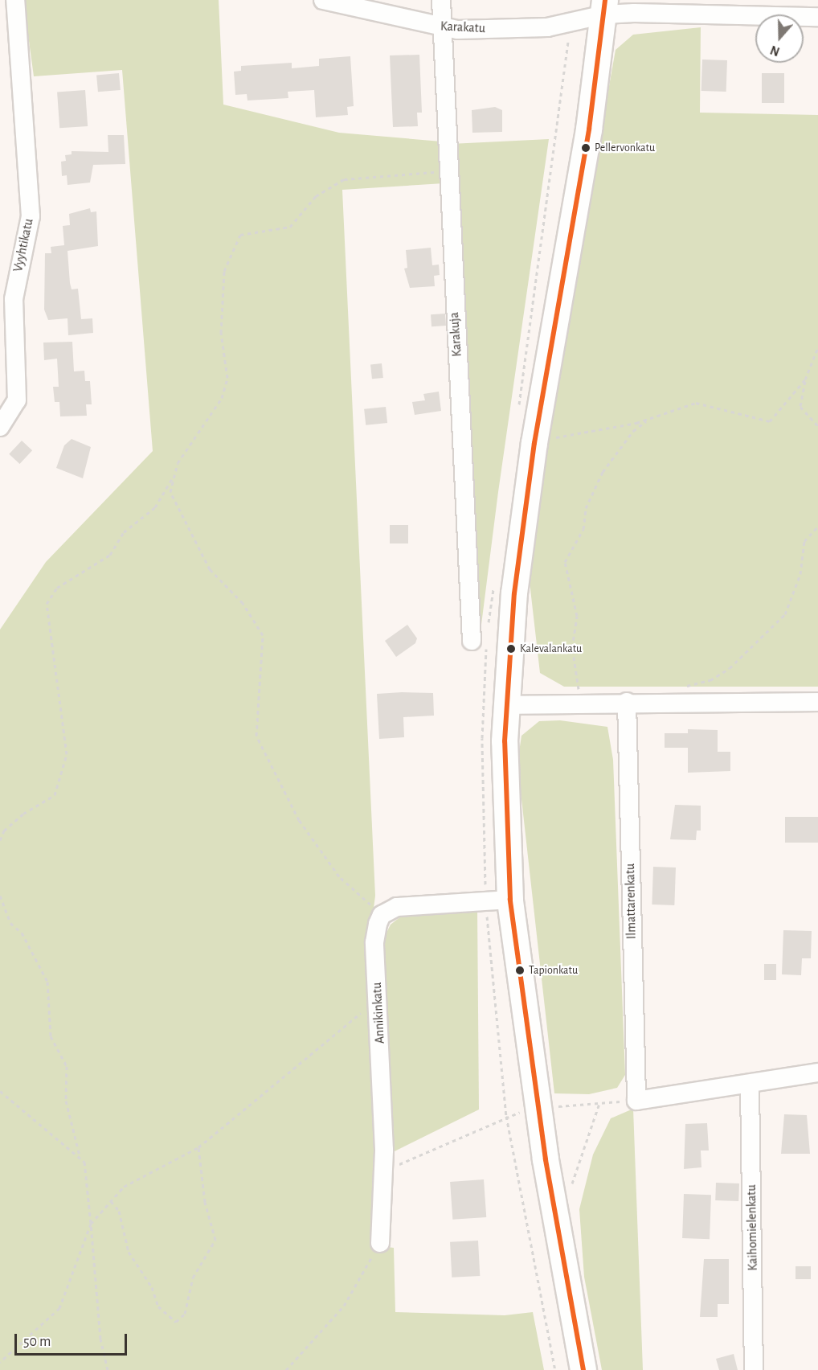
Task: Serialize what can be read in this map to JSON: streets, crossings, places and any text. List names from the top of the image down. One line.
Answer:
{"streets":{"street":["Karakatu","Vyyhtikatu","Karakuja","Ilmattarenkatu","Annikinkatu","Kaihomielenkatu"]},"crossings":[["Karakatu","Karakuja"]],"places":["Pellervonkatu","Kalevalankatu","Tapionkatu"],"scale_bar":"50 m","north":"bottom"}
